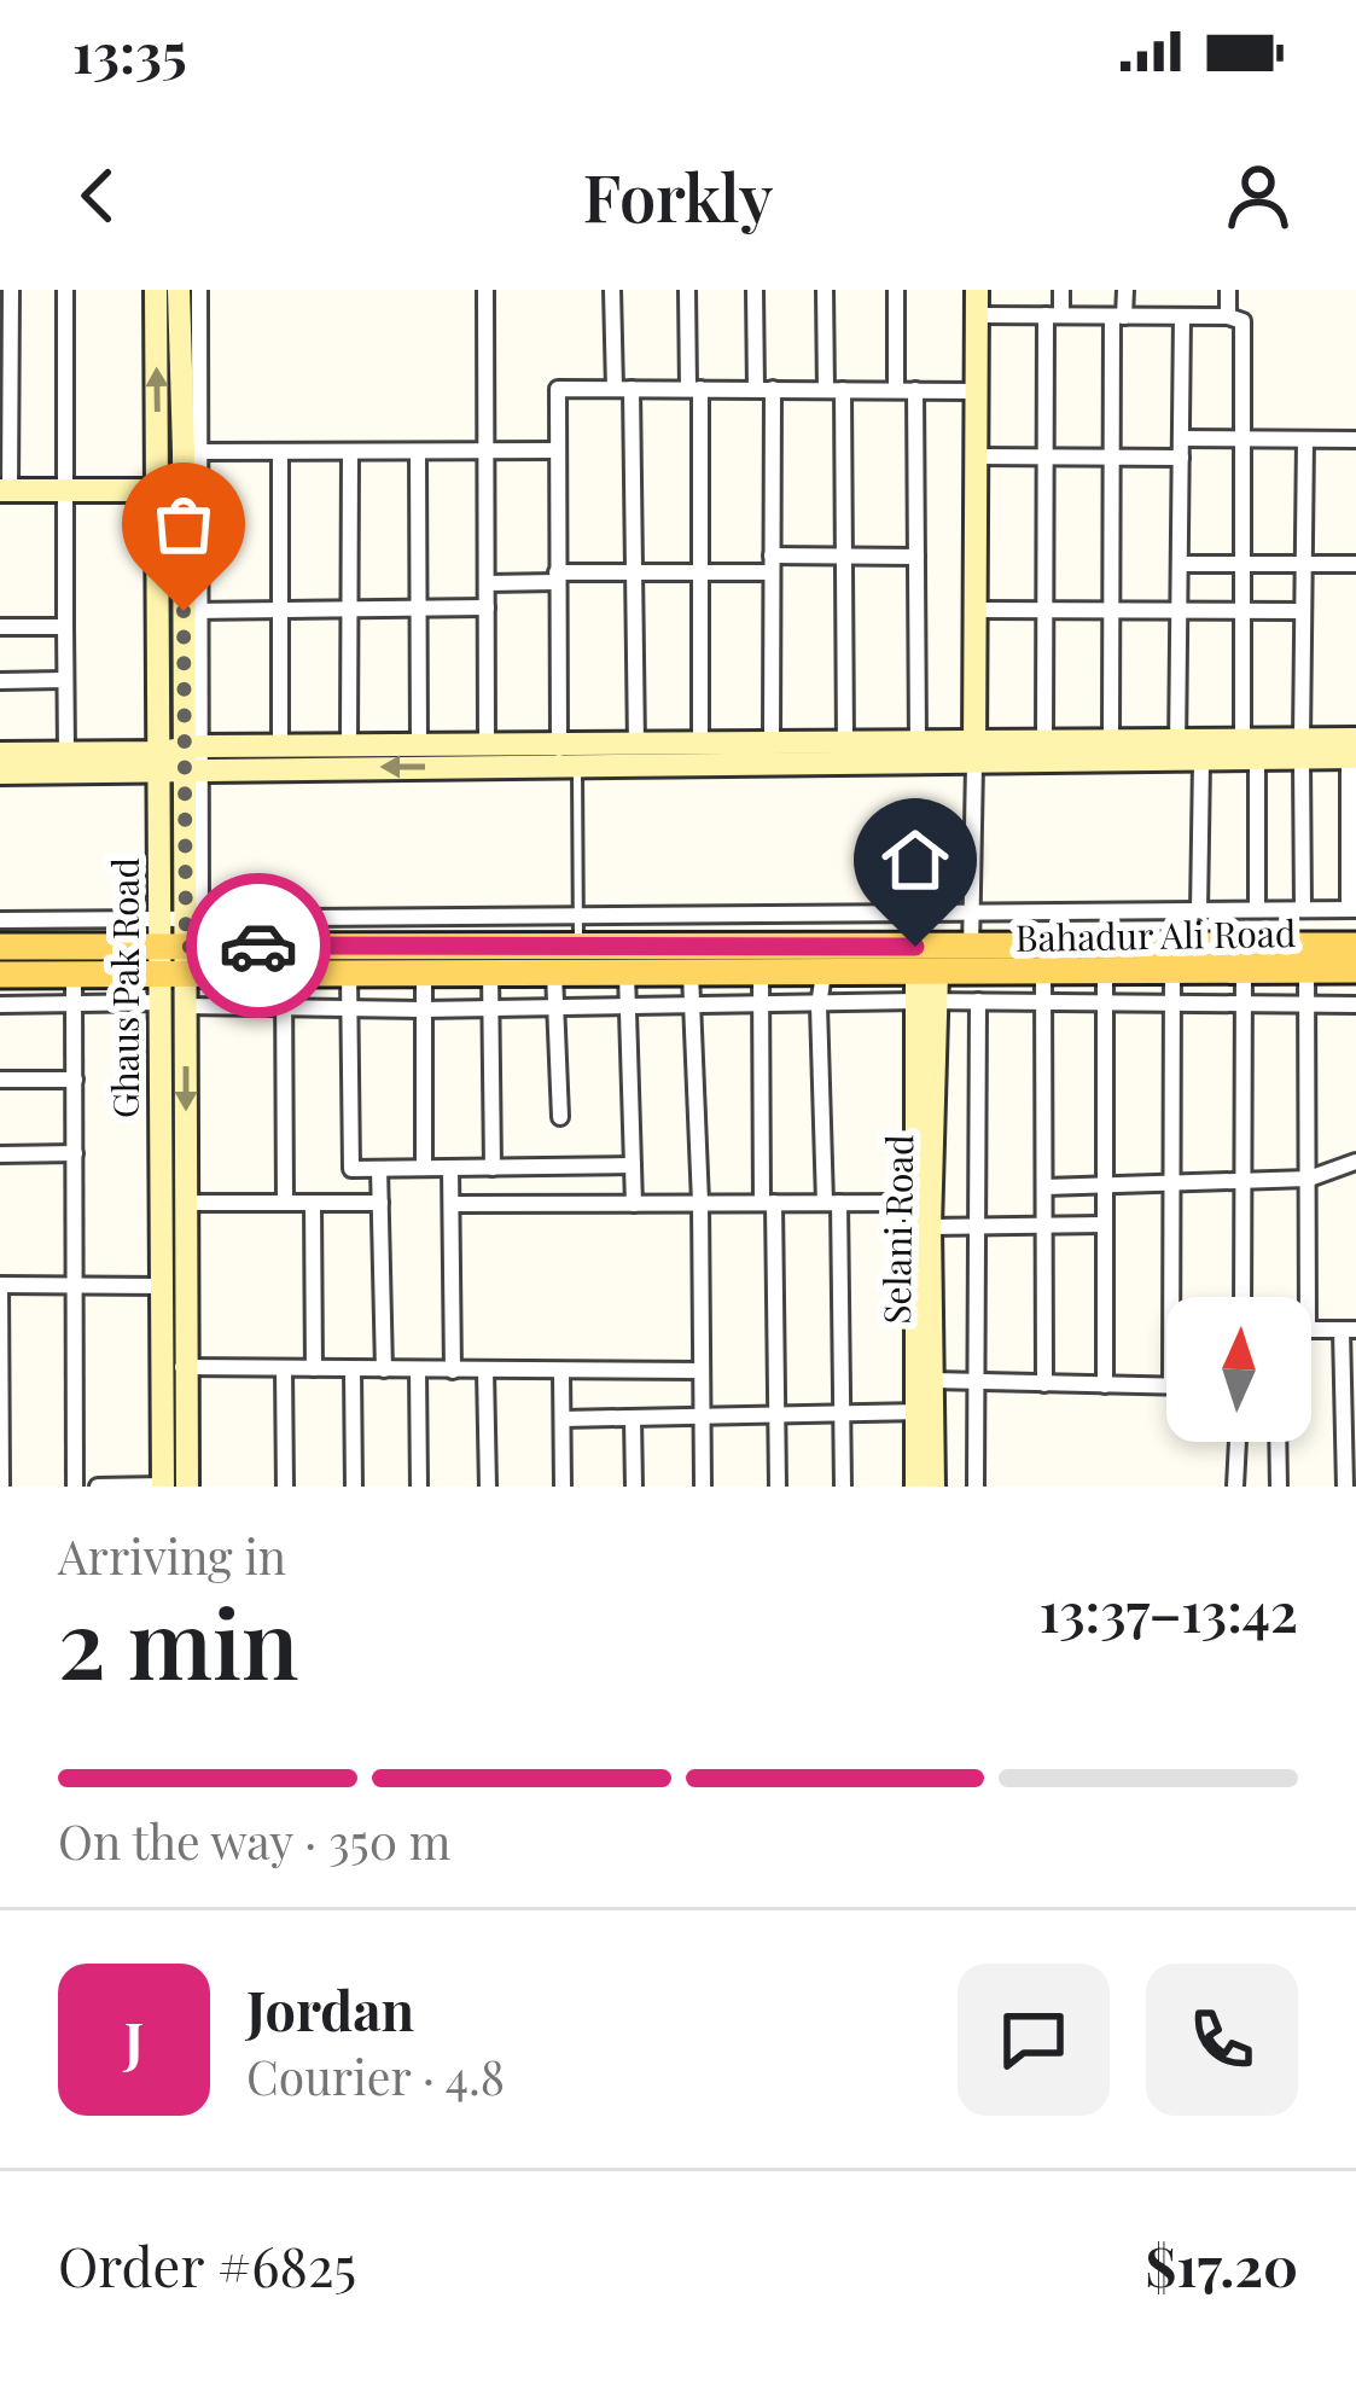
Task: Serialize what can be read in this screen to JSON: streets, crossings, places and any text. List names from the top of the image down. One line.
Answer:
{"streets":{"main road":["Bahadur Ali Road"],"street":["Ghaus Pak Road","Selani Road"]},"crossings":[["Bahadur Ali Road","Selani Road"]],"north":"top","page":{"status":"13:35","header":"Forkly","heading":["2 min","Arriving in","13:37–13:42"],"panel":["Jordan","Courier · 4.8","Order #6825","$17.20"],"bar":"On the way · 350 m","round":"J"}}
